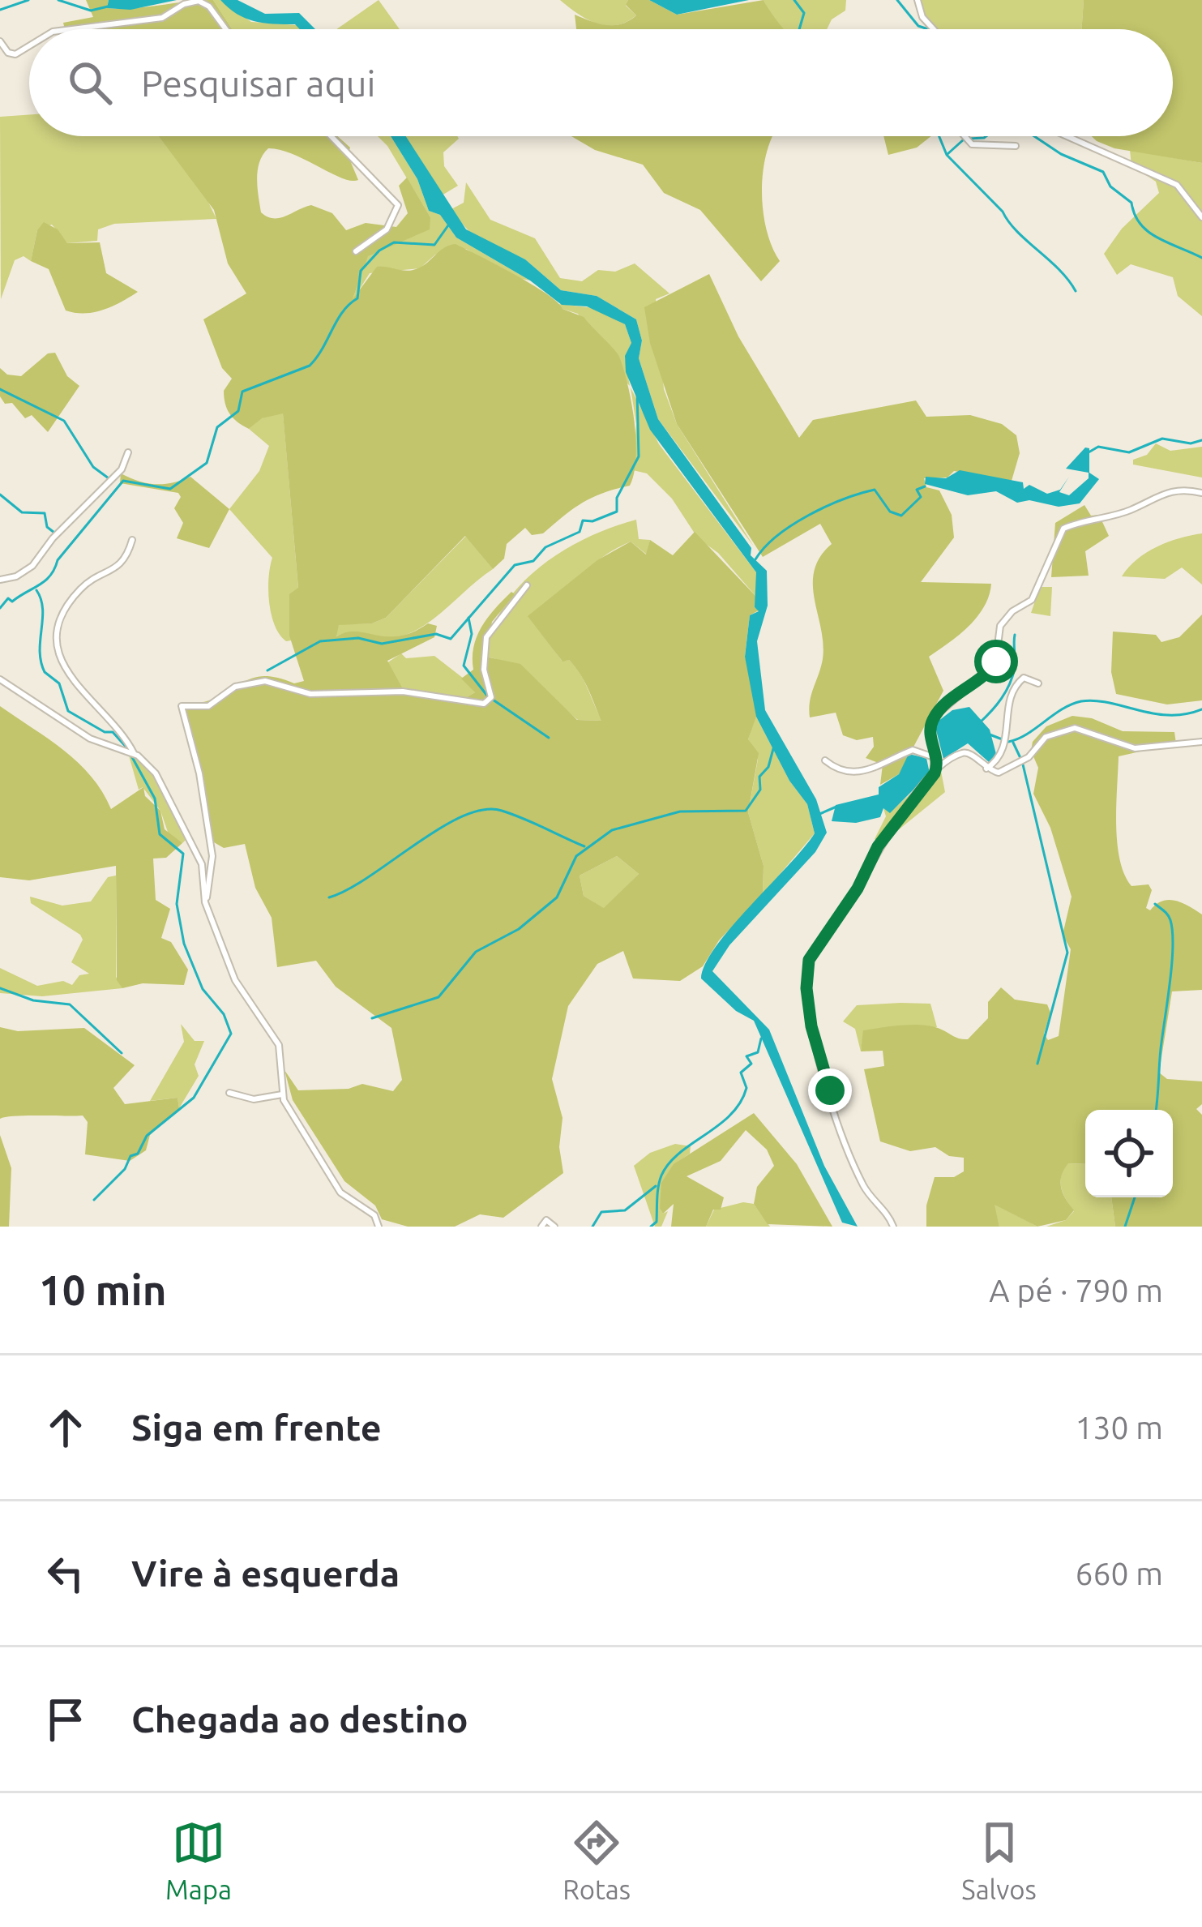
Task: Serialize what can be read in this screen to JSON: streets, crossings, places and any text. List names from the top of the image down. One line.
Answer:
{"page":{"search":"Pesquisar aqui","heading":["10 min","A pé · 790 m"],"list":[["Siga em frente","130 m"],["Vire à esquerda","660 m"],"Chegada ao destino"],"nav":["Mapa","Rotas","Salvos"]}}
